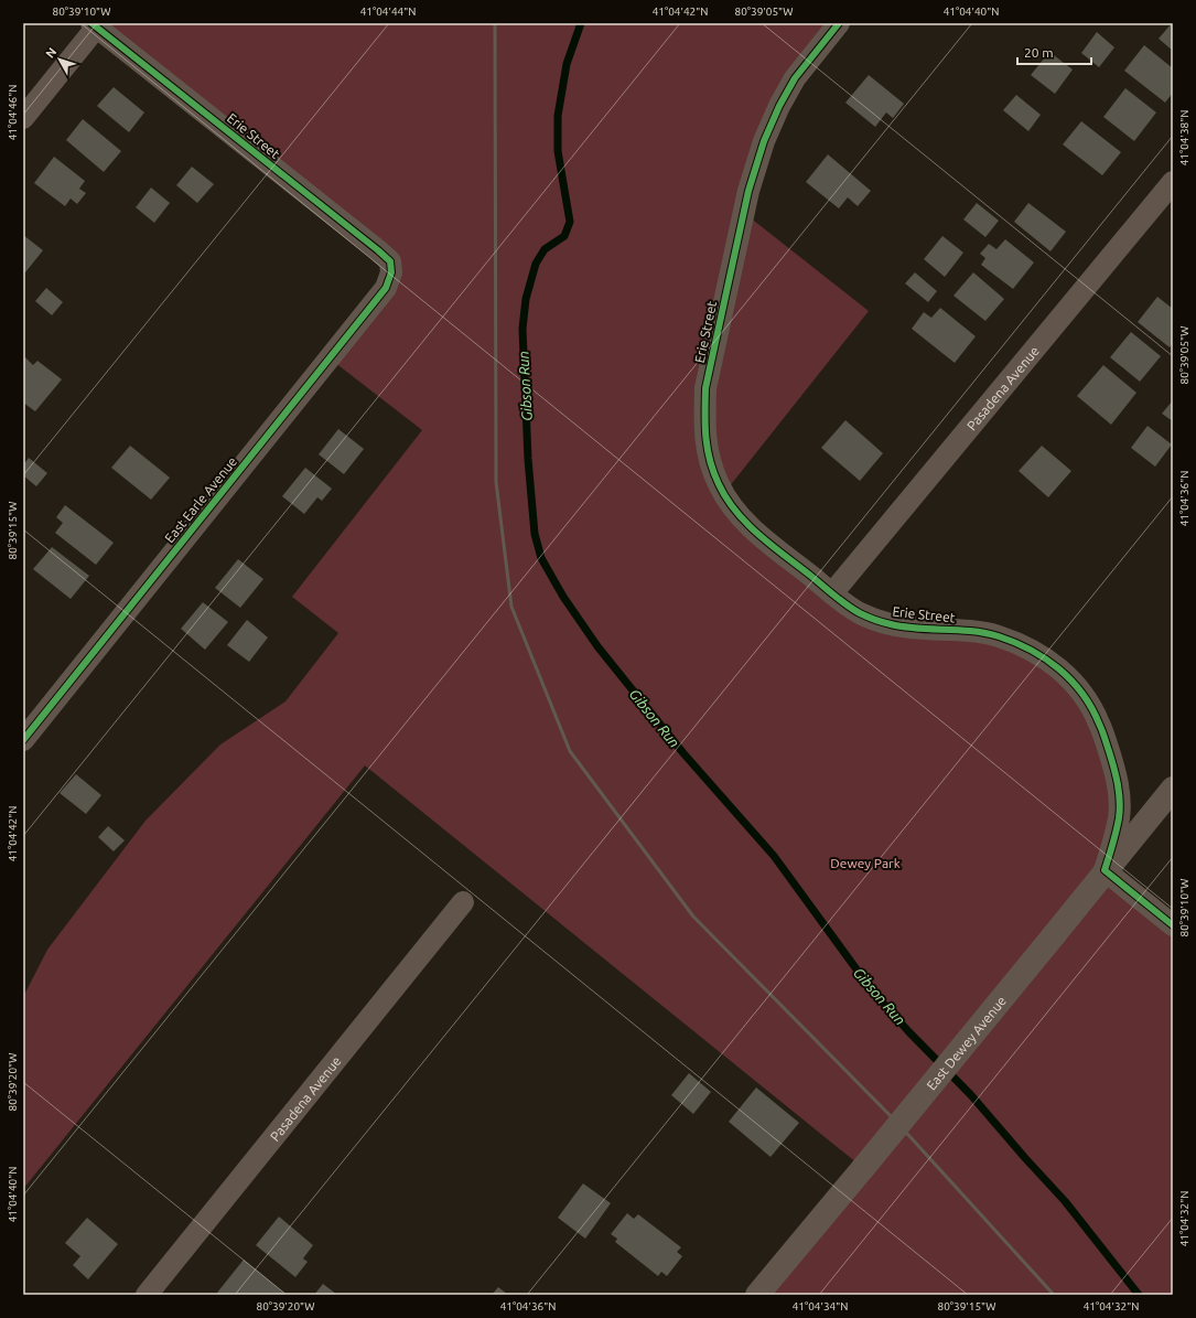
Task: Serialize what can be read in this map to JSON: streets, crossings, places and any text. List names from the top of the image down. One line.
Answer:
{"streets":{"street":["Erie Street","Pasadena Avenue","East Earle Avenue","East Dewey Avenue"]},"crossings":[["Erie Street","Pasadena Avenue"],["Erie Street","East Earle Avenue"],["Erie Street","East Dewey Avenue"]],"water":["Gibson Run"],"parks":["Dewey Park"],"scale_bar":"20 m","north":"top left","coordinates":["80°39'10\"W","41°04'44\"N","41°04'42\"N","80°39'05\"W","41°04'40\"N","41°04'46\"N","41°04'38\"N","41°04'36\"N","80°39'15\"W","80°39'20\"W","41°04'32\"N","41°04'34\"N"]}
